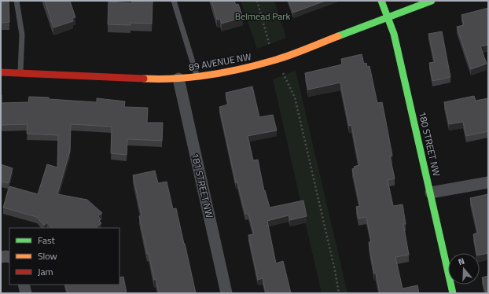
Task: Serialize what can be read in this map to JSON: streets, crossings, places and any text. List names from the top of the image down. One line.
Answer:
{"streets":{"street":["89 AVENUE NW","180 STREET NW","181 STREET NW"]},"crossings":[["89 AVENUE NW","180 STREET NW"],["89 AVENUE NW","181 STREET NW"]],"parks":["Belmead Park"],"legend":["Fast","Slow","Jam"],"north":"top"}
